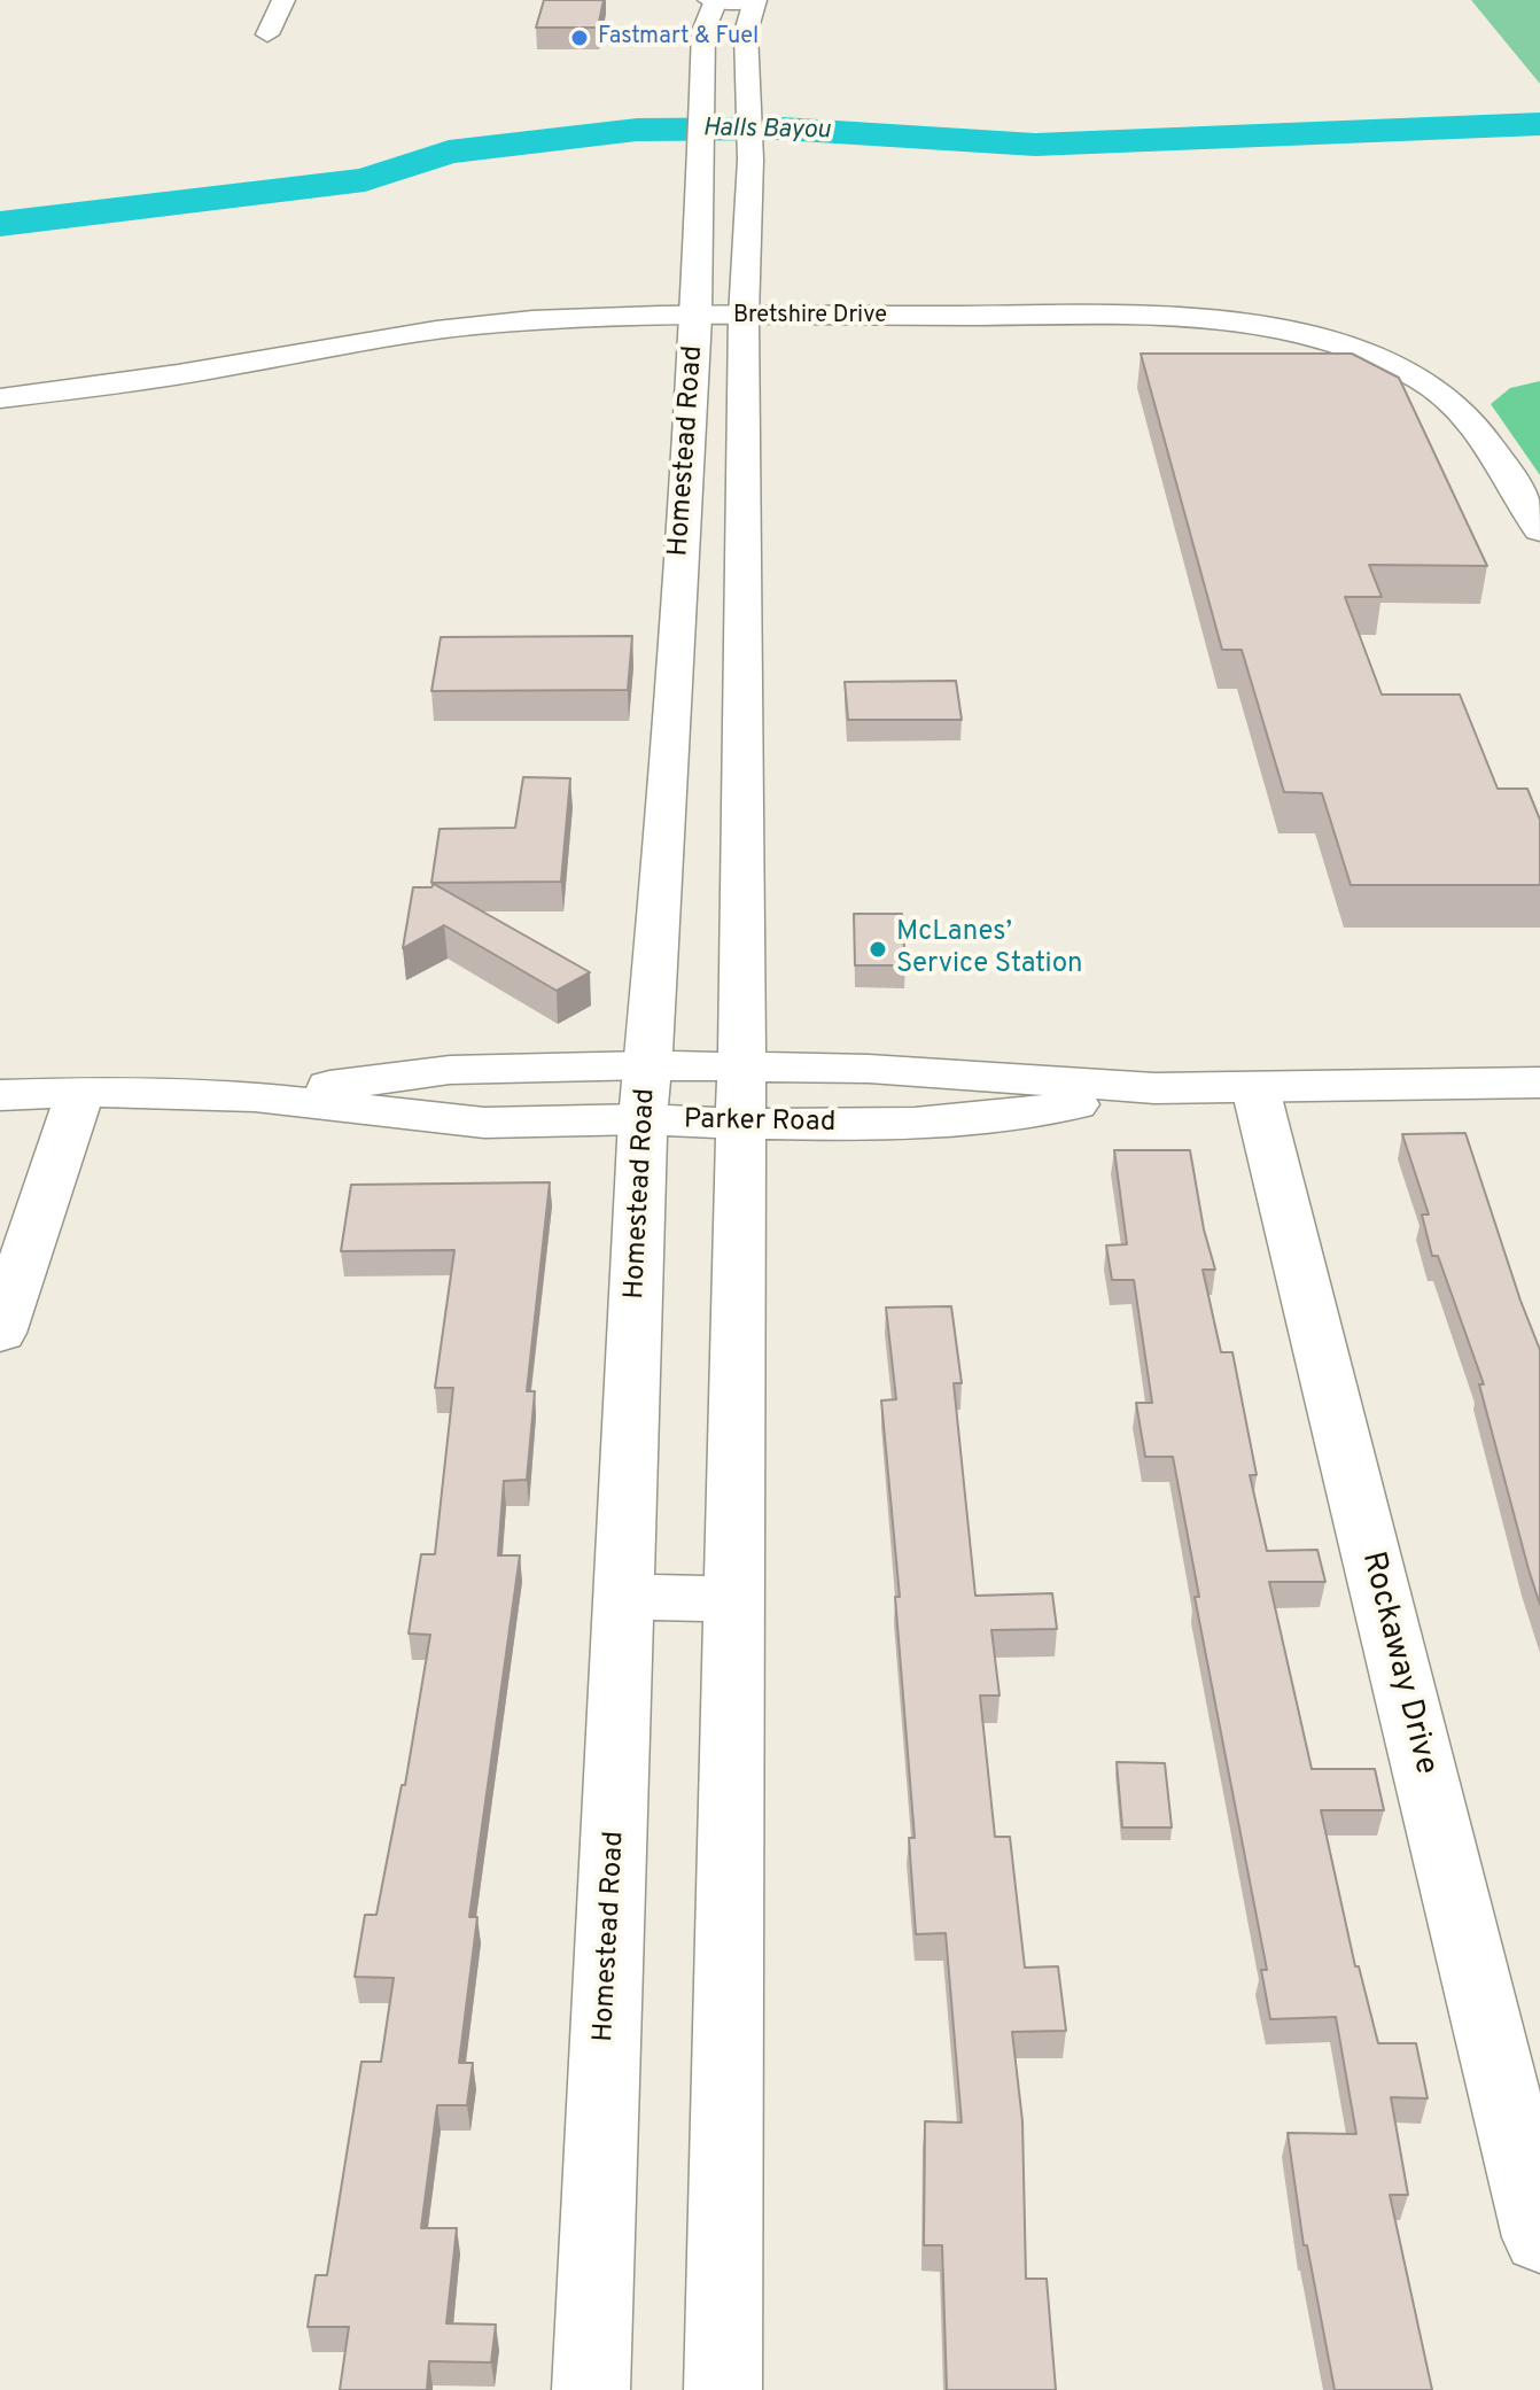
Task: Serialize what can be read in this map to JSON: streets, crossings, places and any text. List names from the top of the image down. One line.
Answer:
{"streets":{"main road":["Bretshire Drive","Homestead Road","Parker Road","Rockaway Drive"]},"crossings":[["Bretshire Drive","Homestead Road"],["Homestead Road","Parker Road"],["Parker Road","Rockaway Drive"]],"water":["Halls Bayou"],"places":["Fastmart & Fuel","McLanes’ Service Station"]}
